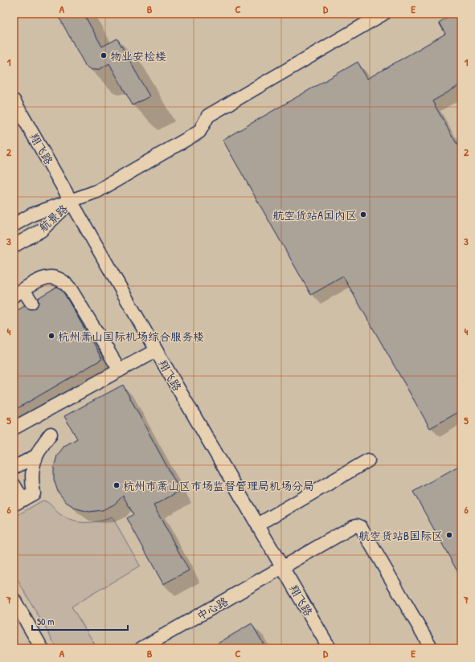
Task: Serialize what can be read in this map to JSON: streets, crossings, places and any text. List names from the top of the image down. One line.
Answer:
{"streets":{"street":["翔飞路","航景路","中心路"]},"crossings":[["翔飞路","航景路"],["翔飞路","中心路"]],"places":["物业安检楼","航空货站A国内区","杭州萧山国际机场综合服务楼","杭州市萧山区市场监督管理局机场分局","航空货站B国际区"],"scale_bar":"50 m","grid":{"columns":["A","B","C","D","E"],"rows":["1","2","3","4","5","6","7"]}}
